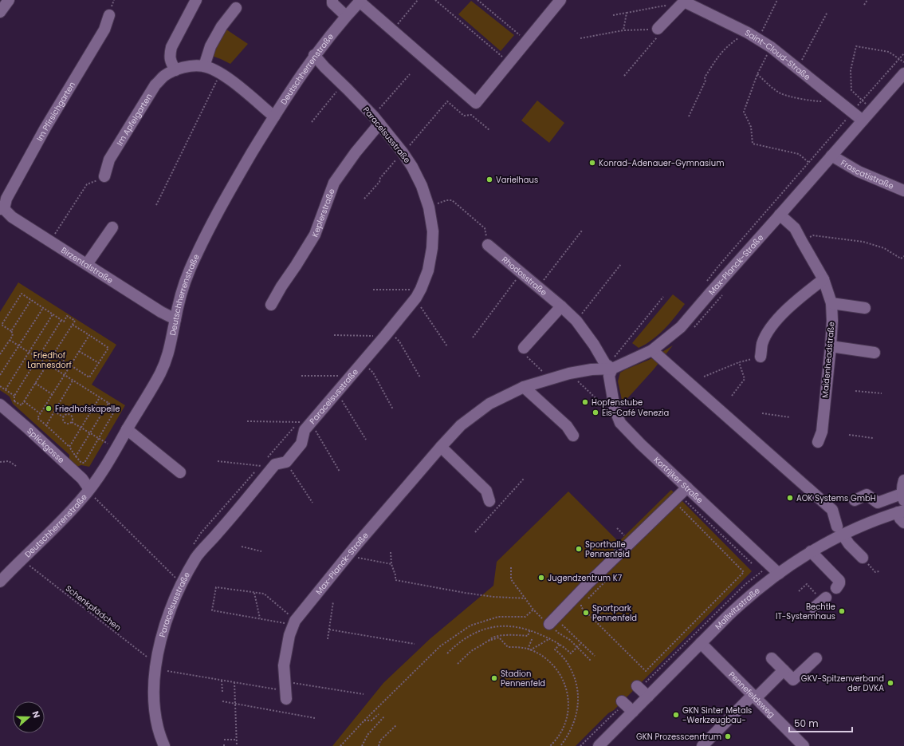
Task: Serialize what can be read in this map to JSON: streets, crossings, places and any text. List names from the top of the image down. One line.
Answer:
{"streets":{"street":["Saint-Cloud-Straße","Deutschherrenstraße","Im Pfirsichgarten","Im Apfelgarten","Paracelsusstraße","Frascatistraße","Keplerstraße","Birzentalstraße","Max-Planck-Straße","Rhodosstraße","Maidenheadstraße","Splickgasse","Kortrijker Straße","Mallwitzstraße","Pennefeldsweg"],"path":["Schenkpfädchen"]},"crossings":[["Saint-Cloud-Straße","Max-Planck-Straße"],["Deutschherrenstraße","Im Apfelgarten"],["Deutschherrenstraße","Paracelsusstraße"],["Deutschherrenstraße","Birzentalstraße"],["Deutschherrenstraße","Splickgasse"],["Deutschherrenstraße","Schenkpfädchen"],["Im Pfirsichgarten","Birzentalstraße"],["Paracelsusstraße","Keplerstraße"],["Paracelsusstraße","Schenkpfädchen"],["Frascatistraße","Max-Planck-Straße"],["Max-Planck-Straße","Rhodosstraße"],["Max-Planck-Straße","Maidenheadstraße"],["Max-Planck-Straße","Kortrijker Straße"],["Rhodosstraße","Kortrijker Straße"],["Kortrijker Straße","Mallwitzstraße"],["Mallwitzstraße","Pennefeldsweg"]],"parks":["Friedhof Lannesdorf"],"places":["Konrad-Adenauer-Gymnasium","Varielhaus","Hopfenstube","Friedhofskapelle","Eis-Café Venezia","AOK Systems GmbH","Sporthalle Pennenfeld","Jugendzentrum K7","Bechtle IT-Systemhaus","Sportpark Pennenfeld","Stadion Pennenfeld","GKV-Spitzenverband der DVKA","GKN Sinter Metals -Werkzeugbau-","GKN Prozesscenrtrum"],"scale_bar":"50 m","north":"right"}
